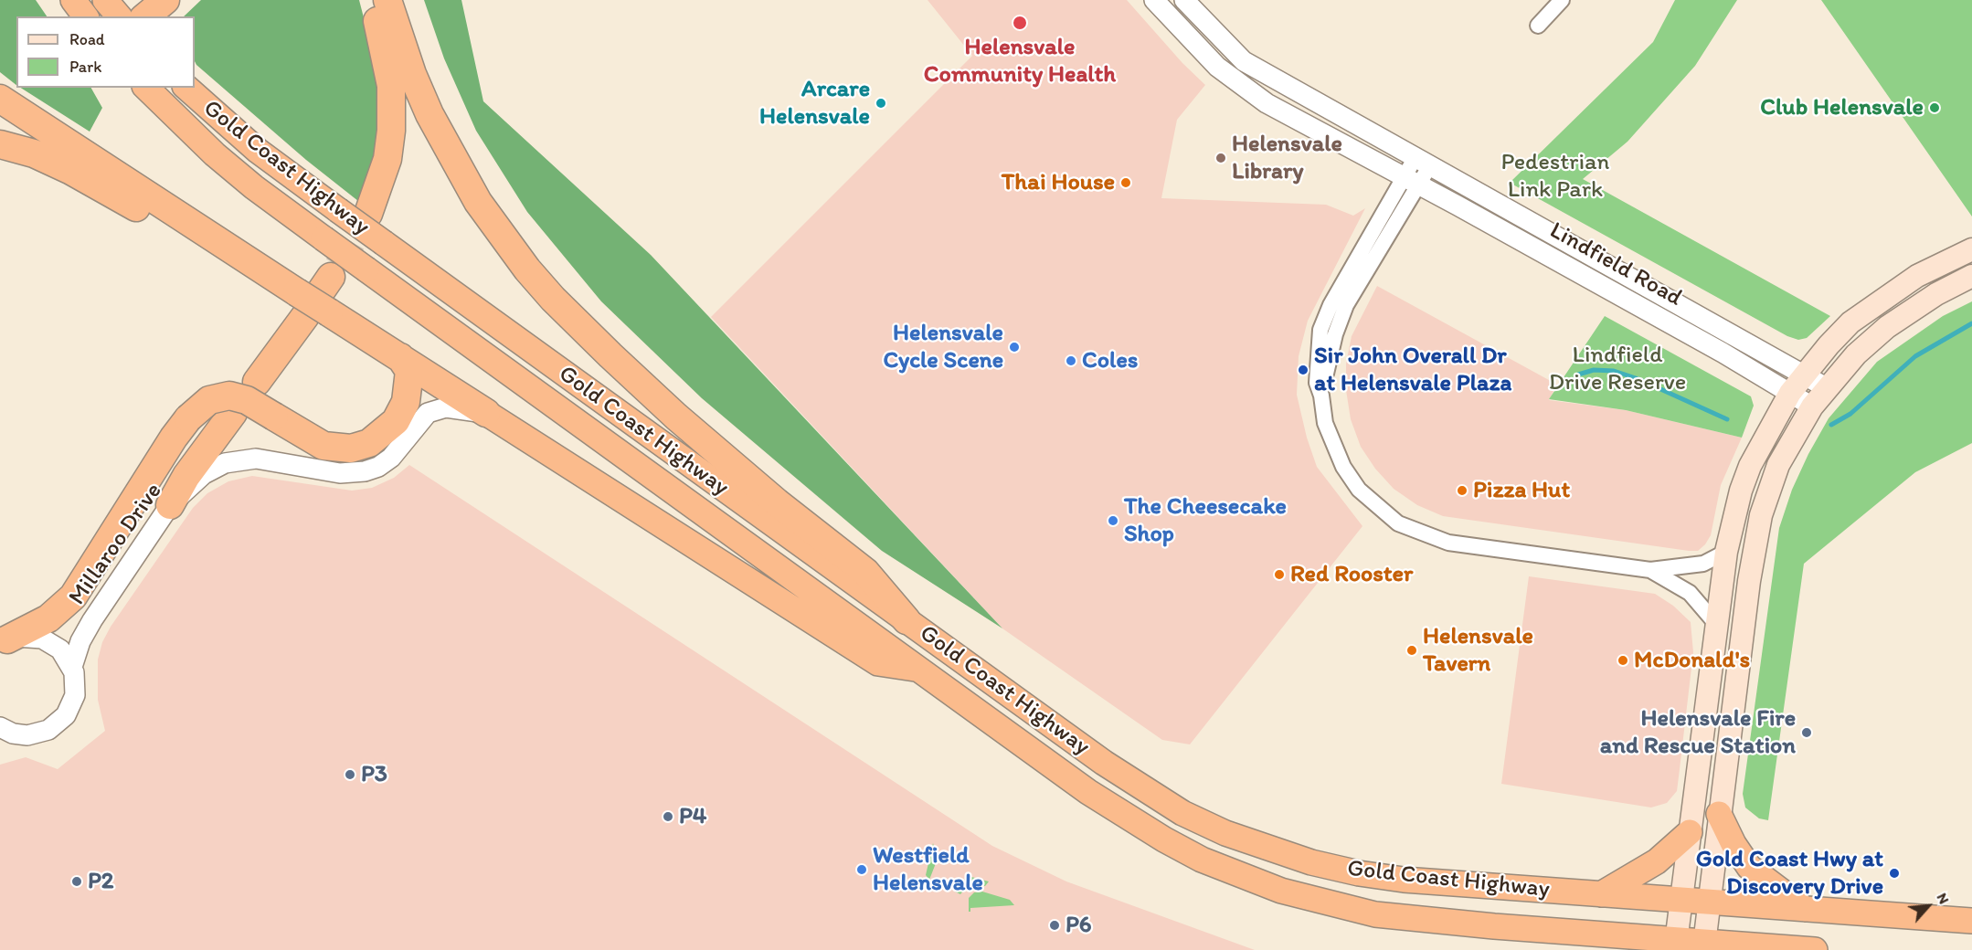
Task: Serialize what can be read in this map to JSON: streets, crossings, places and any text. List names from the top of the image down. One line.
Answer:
{"streets":{"highway":["Gold Coast Highway"],"street":["Lindfield Road","Millaroo Drive"]},"parks":["Pedestrian Link Park","Lindfield Drive Reserve"],"places":["Helensvale Community Health","Arcare Helensvale","Club Helensvale","Helensvale Library","Thai House","Helensvale Cycle Scene","Coles","Sir John Overall Dr at Helensvale Plaza","Pizza Hut","The Cheesecake Shop","Red Rooster","Helensvale Tavern","McDonald's","Helensvale Fire and Rescue Station","P3","P4","Westfield Helensvale","Gold Coast Hwy at Discovery Drive","P2","P6"],"legend":["Road","Park"],"north":"top right"}
